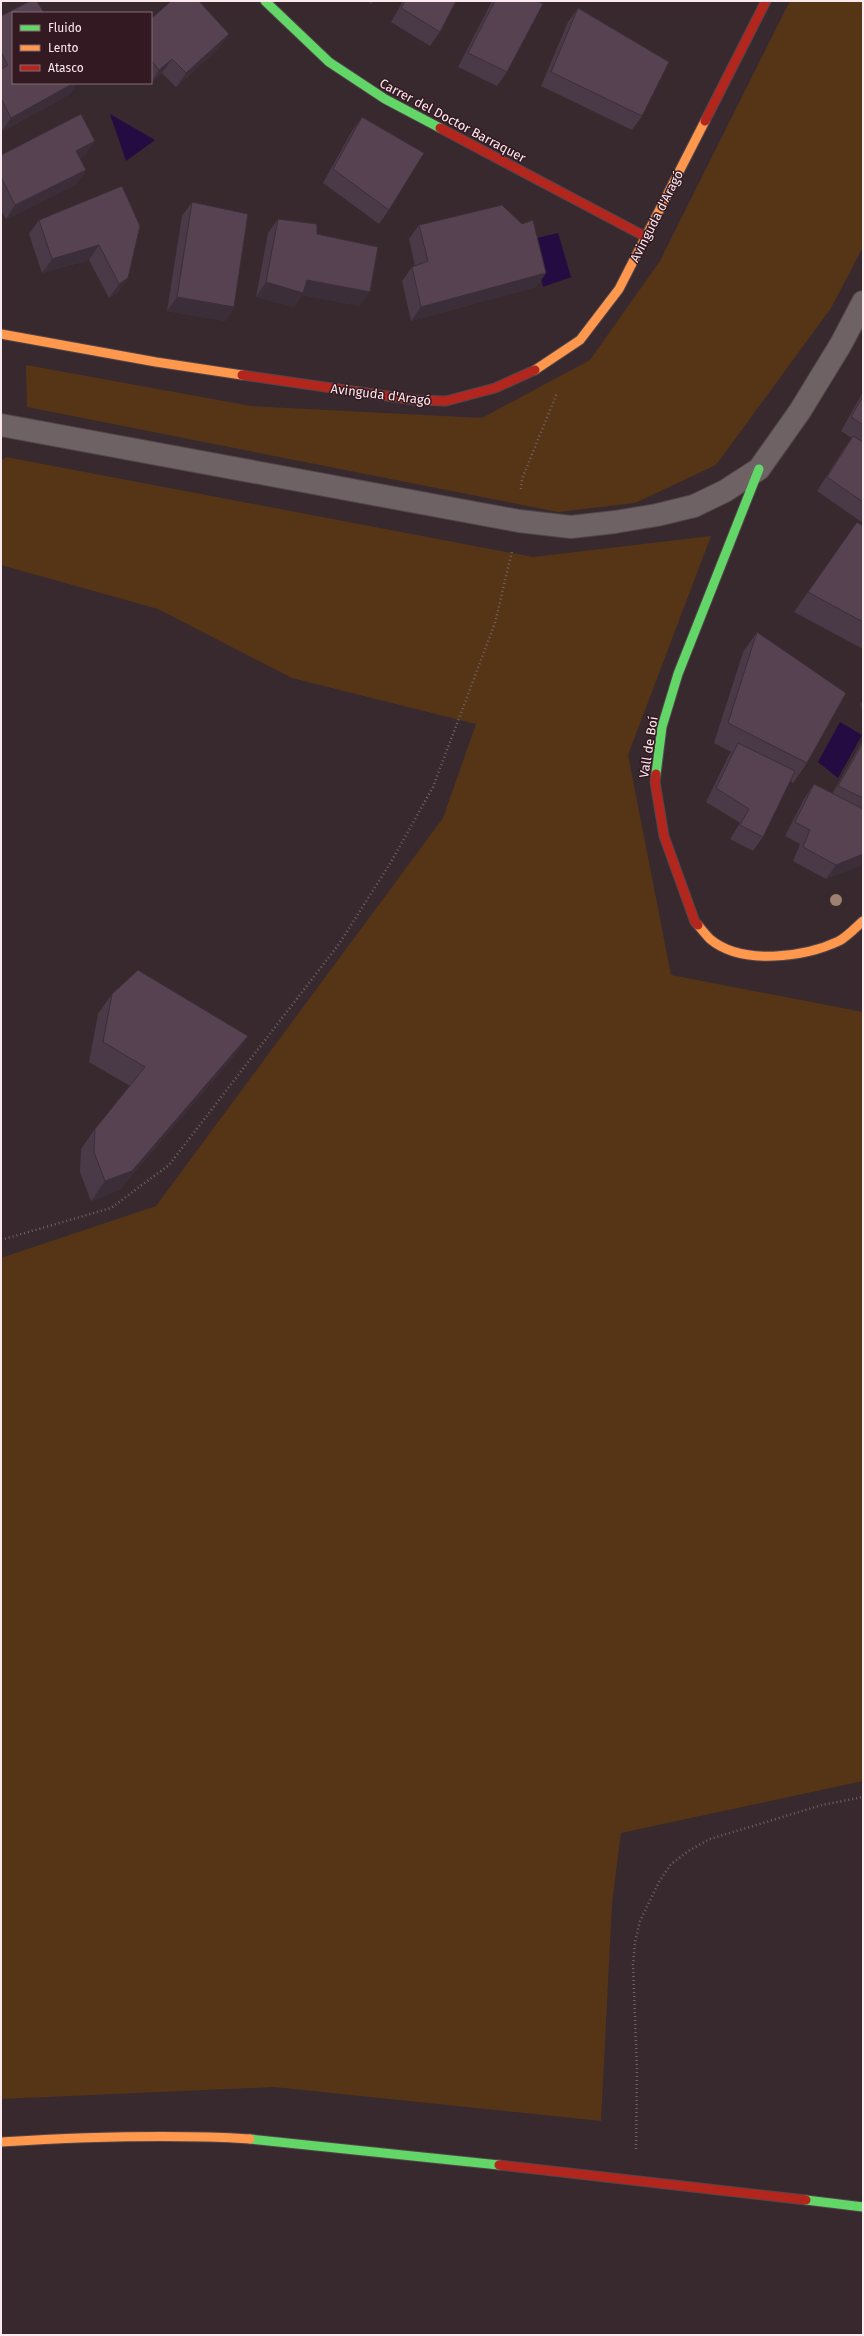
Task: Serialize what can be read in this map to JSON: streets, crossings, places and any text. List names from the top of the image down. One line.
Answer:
{"streets":{"street":["Carrer del Doctor Barraquer","Avinguda d'Aragó","Vall de Boí"]},"crossings":[["Carrer del Doctor Barraquer","Avinguda d'Aragó"]],"legend":["Fluido","Lento","Atasco"]}
